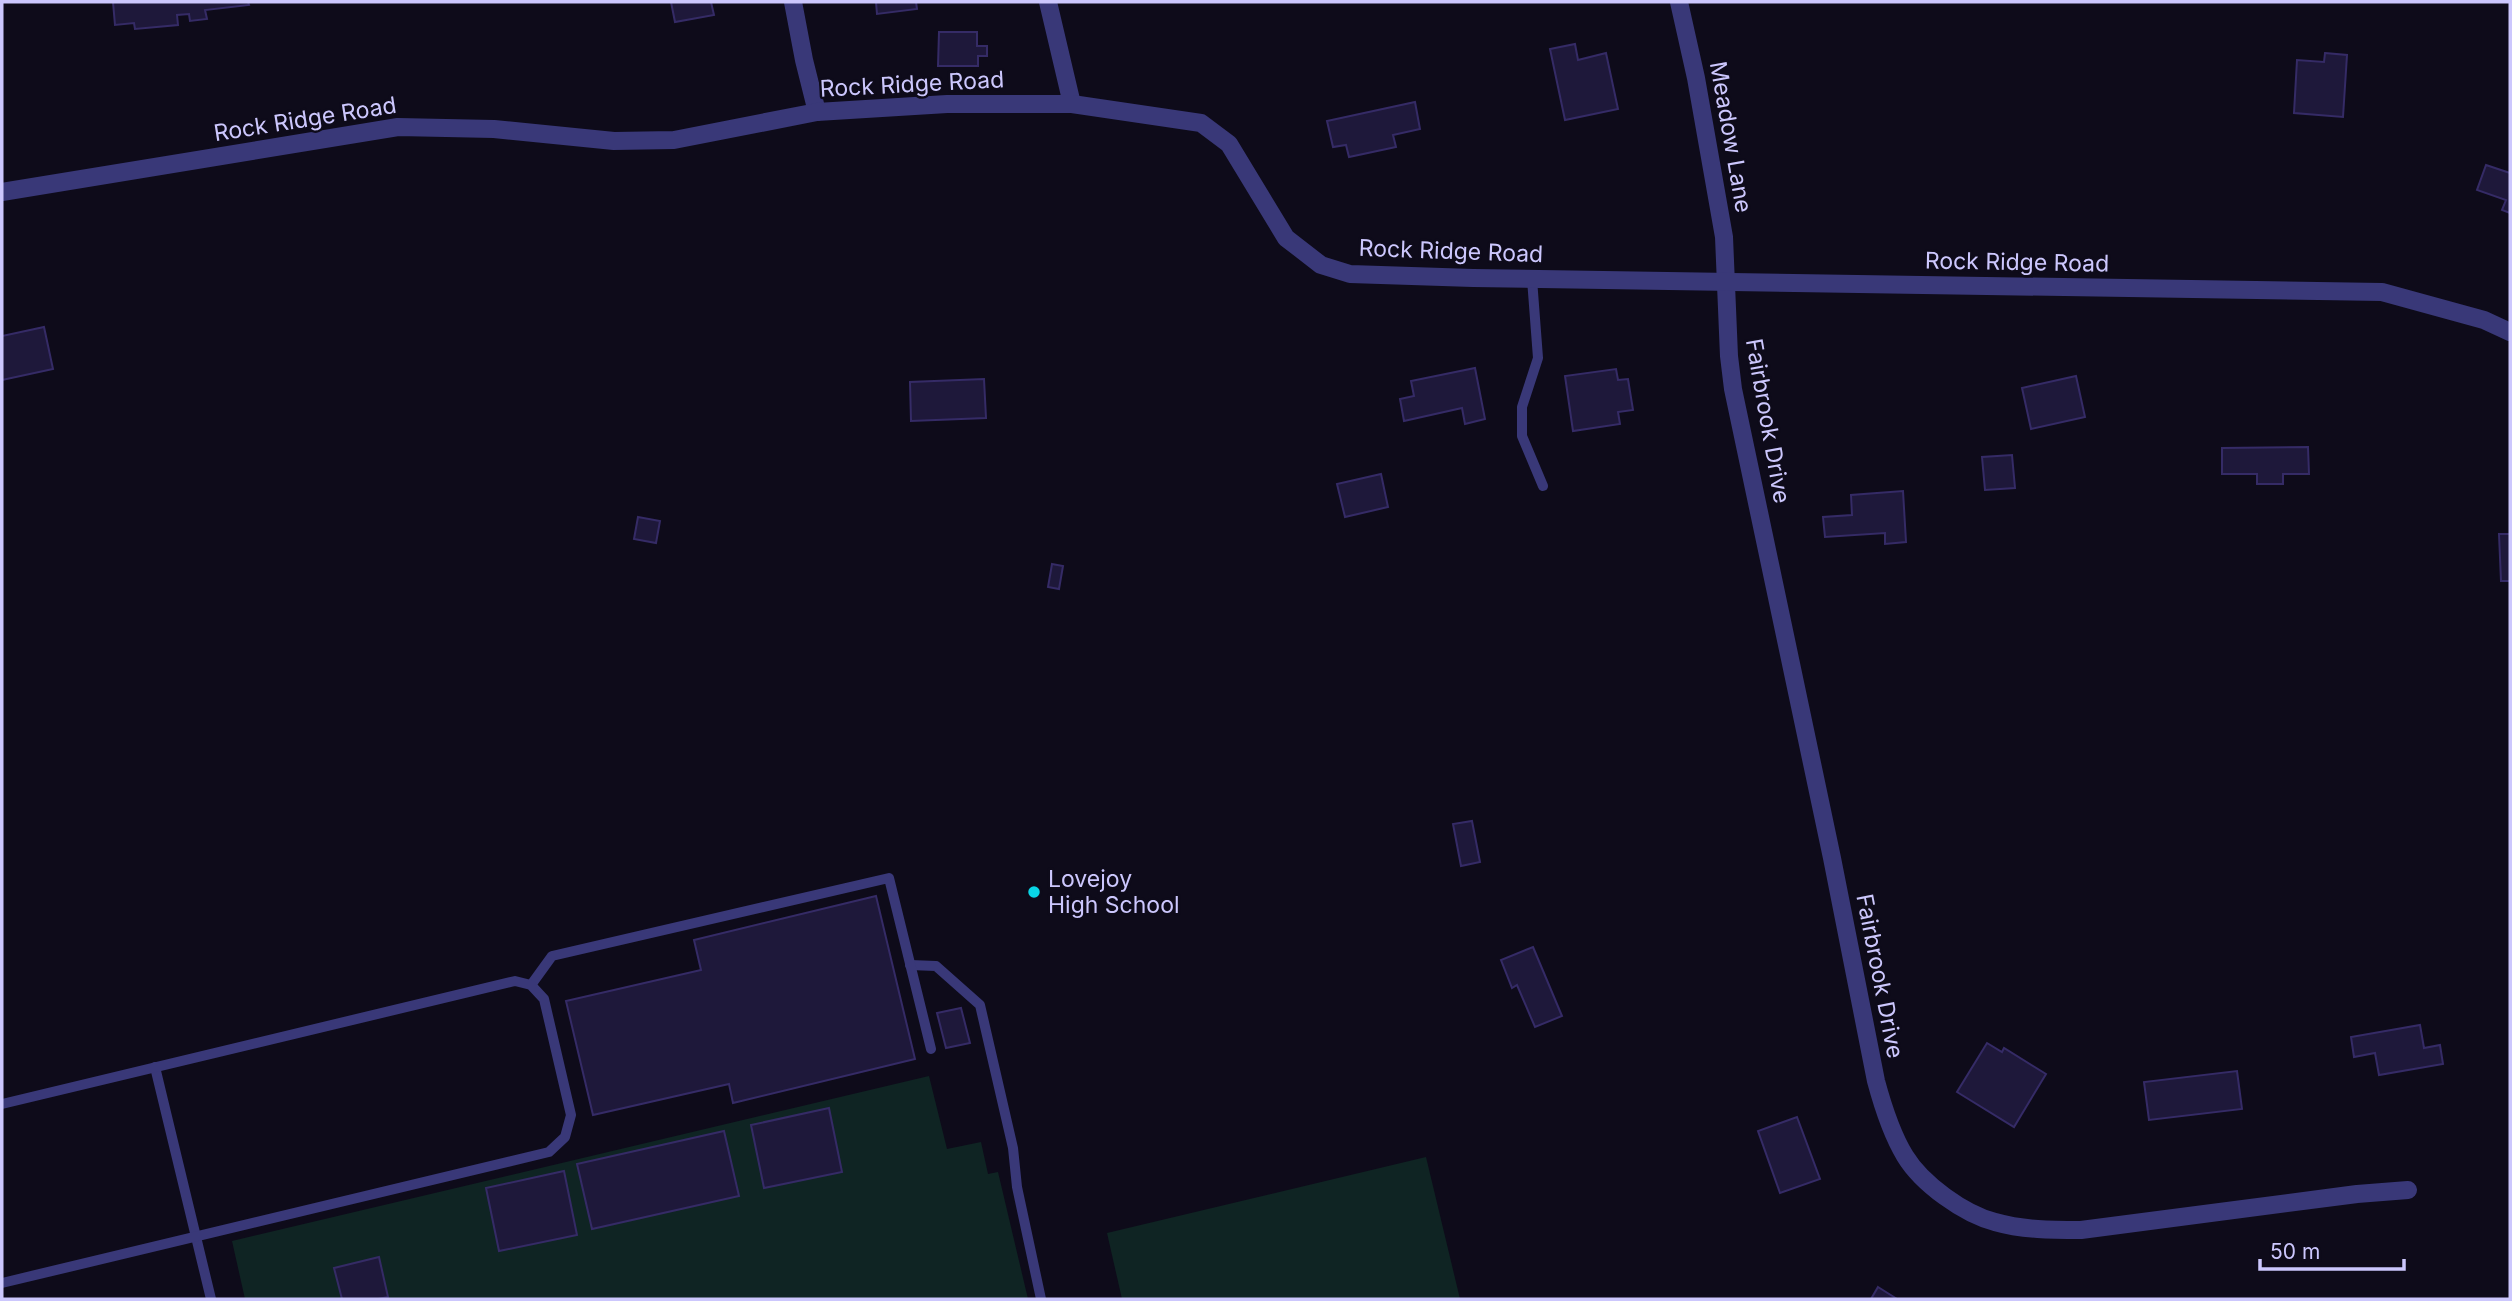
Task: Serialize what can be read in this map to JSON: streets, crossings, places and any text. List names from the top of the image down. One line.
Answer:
{"streets":{"street":["Rock Ridge Road","Meadow Lane","Fairbrook Drive"]},"crossings":[["Rock Ridge Road","Meadow Lane"],["Rock Ridge Road","Fairbrook Drive"],["Meadow Lane","Fairbrook Drive"]],"places":["Lovejoy High School"],"scale_bar":"50 m"}
